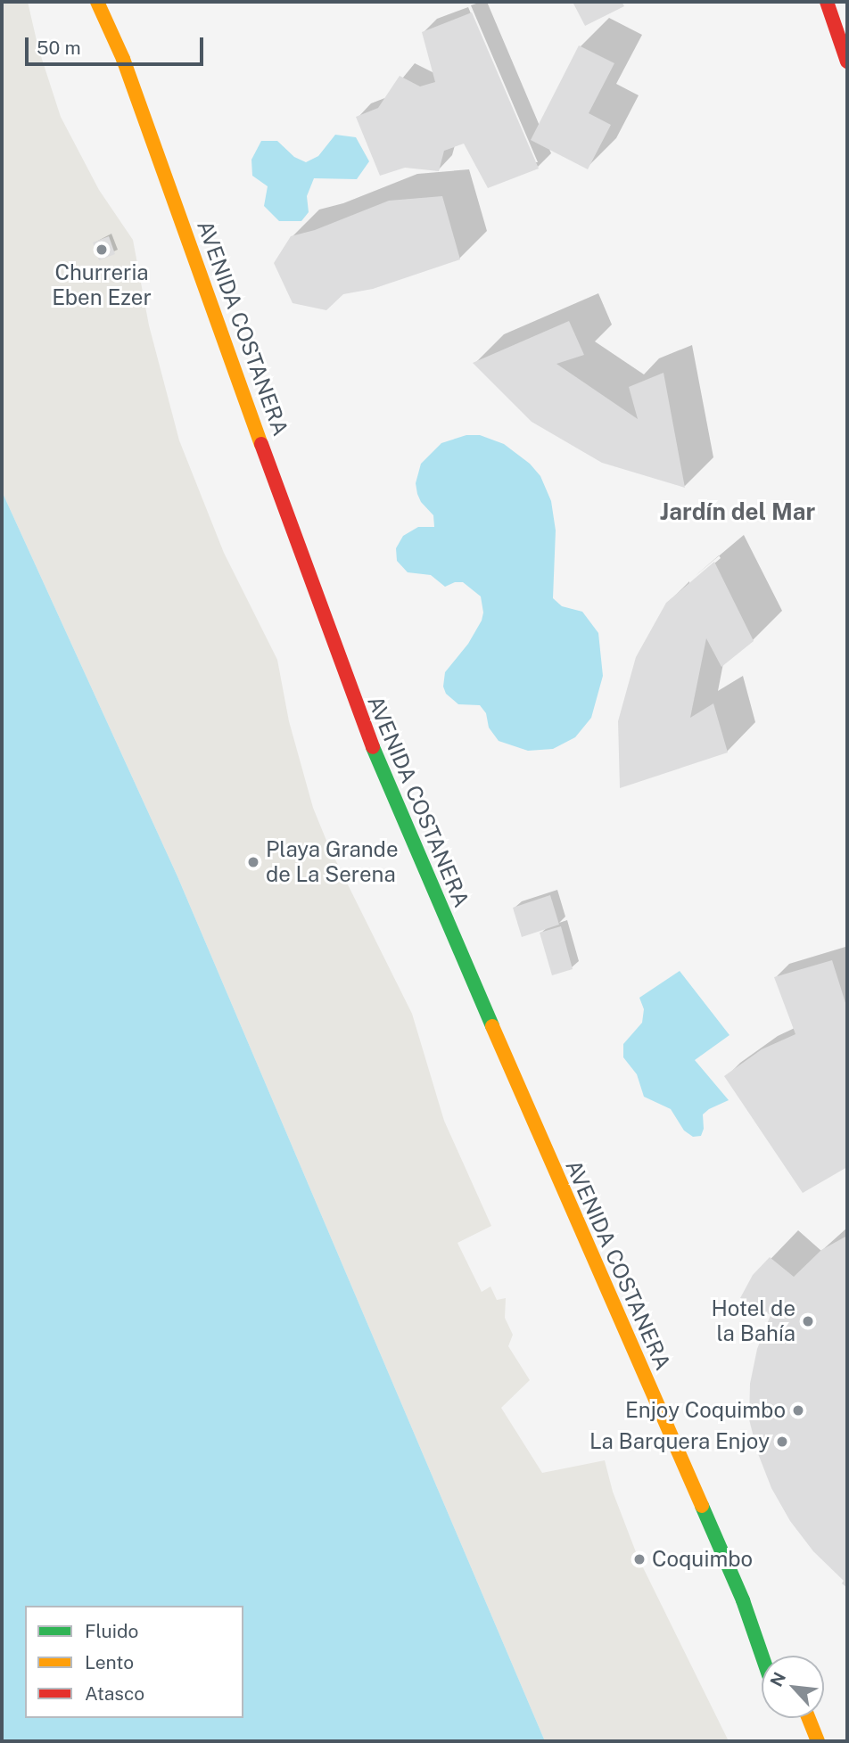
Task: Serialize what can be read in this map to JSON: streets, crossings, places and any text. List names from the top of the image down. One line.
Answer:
{"streets":{"main road":["AVENIDA COSTANERA"]},"districts":["Jardín del Mar"],"places":["Churreria Eben Ezer","Playa Grande de La Serena","Hotel de la Bahía","Enjoy Coquimbo","La Barquera Enjoy","Coquimbo"],"legend":["Fluido","Lento","Atasco"],"scale_bar":"50 m","north":"top left"}
